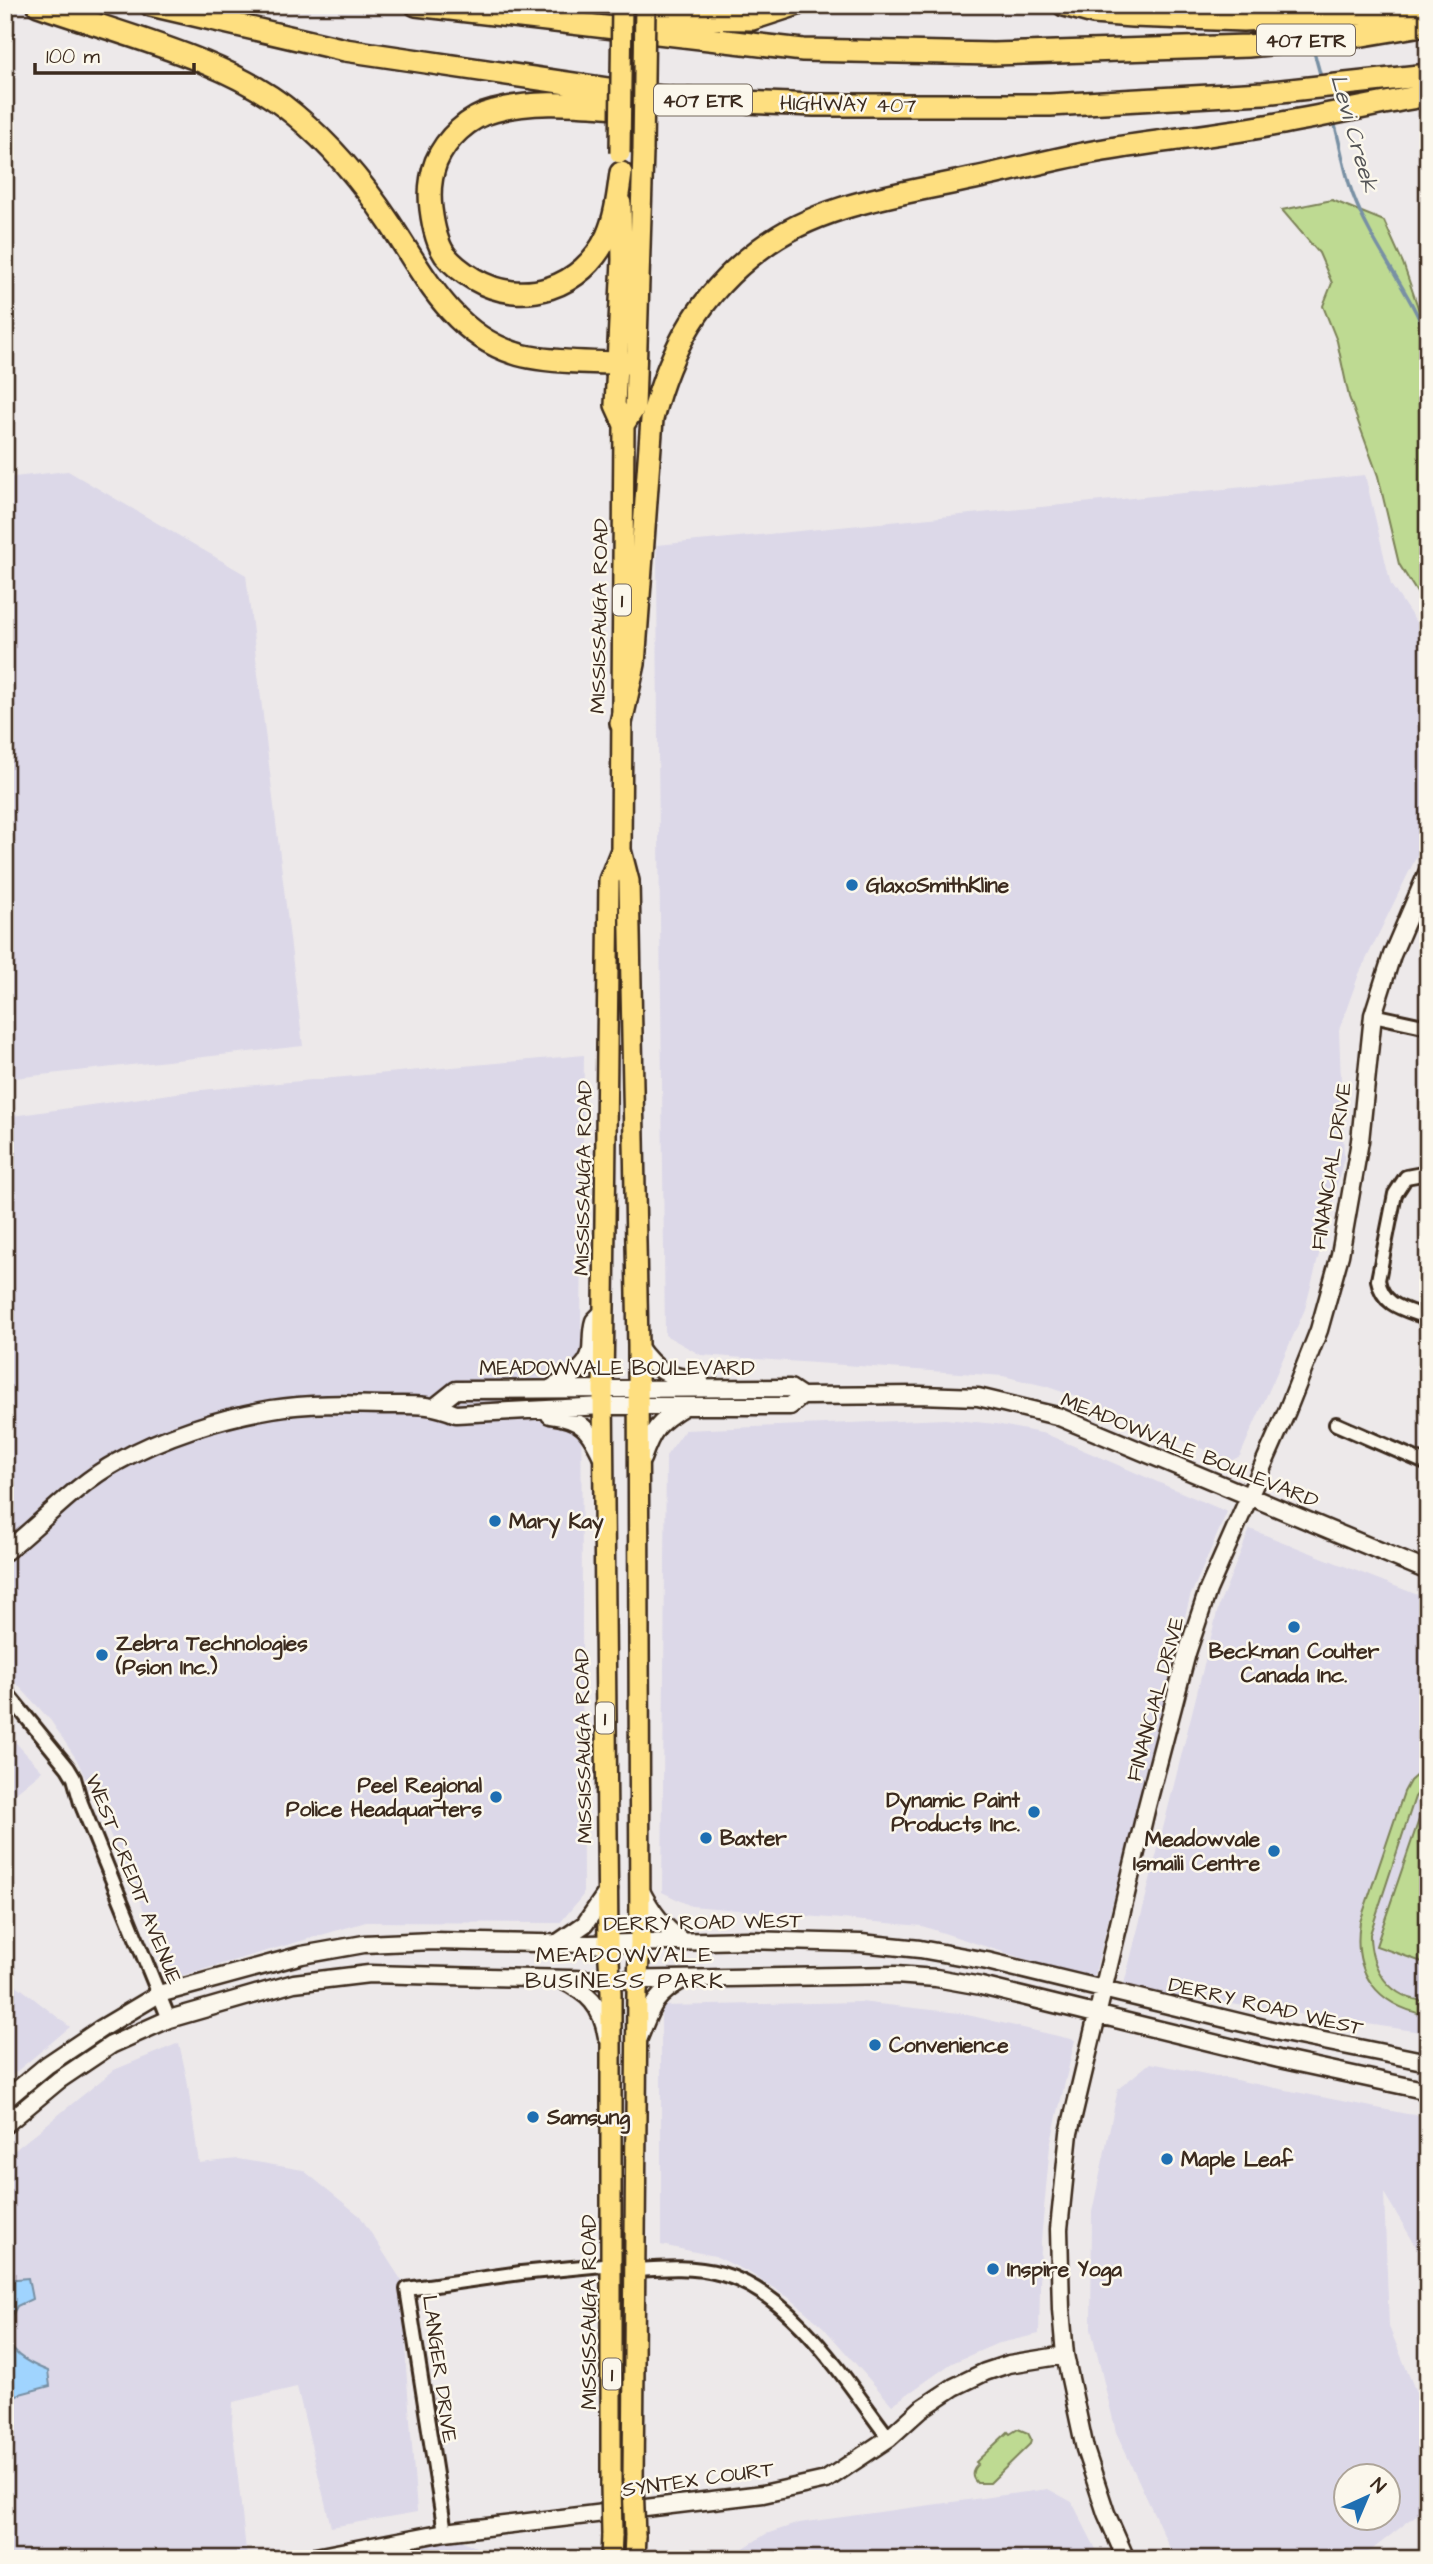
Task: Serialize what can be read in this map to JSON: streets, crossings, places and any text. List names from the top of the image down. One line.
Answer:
{"streets":{"highway":["407 ETR","HIGHWAY 407"],"main road":["1","MISSISSAUGA ROAD","FINANCIAL DRIVE","MEADOWVALE BOULEVARD","DERRY ROAD WEST","SYNTEX COURT"],"street":["WEST CREDIT AVENUE","LANGER DRIVE"]},"crossings":[["MISSISSAUGA ROAD","MEADOWVALE BOULEVARD"],["MISSISSAUGA ROAD","DERRY ROAD WEST"],["MISSISSAUGA ROAD","LANGER DRIVE"],["FINANCIAL DRIVE","MEADOWVALE BOULEVARD"],["FINANCIAL DRIVE","DERRY ROAD WEST"],["FINANCIAL DRIVE","SYNTEX COURT"],["WEST CREDIT AVENUE","DERRY ROAD WEST"],["LANGER DRIVE","SYNTEX COURT"]],"districts":["MEADOWVALE BUSINESS PARK"],"water":["Levi Creek"],"places":["GlaxoSmithKline","Mary Kay","Beckman Coulter Canada Inc.","Zebra Technologies (Psion Inc.)","Peel Regional Police Headquarters","Dynamic Paint Products Inc.","Baxter","Meadowvale Ismaili Centre","Convenience","Samsung","Maple Leaf","Inspire Yoga"],"scale_bar":"100 m","north":"top right"}
